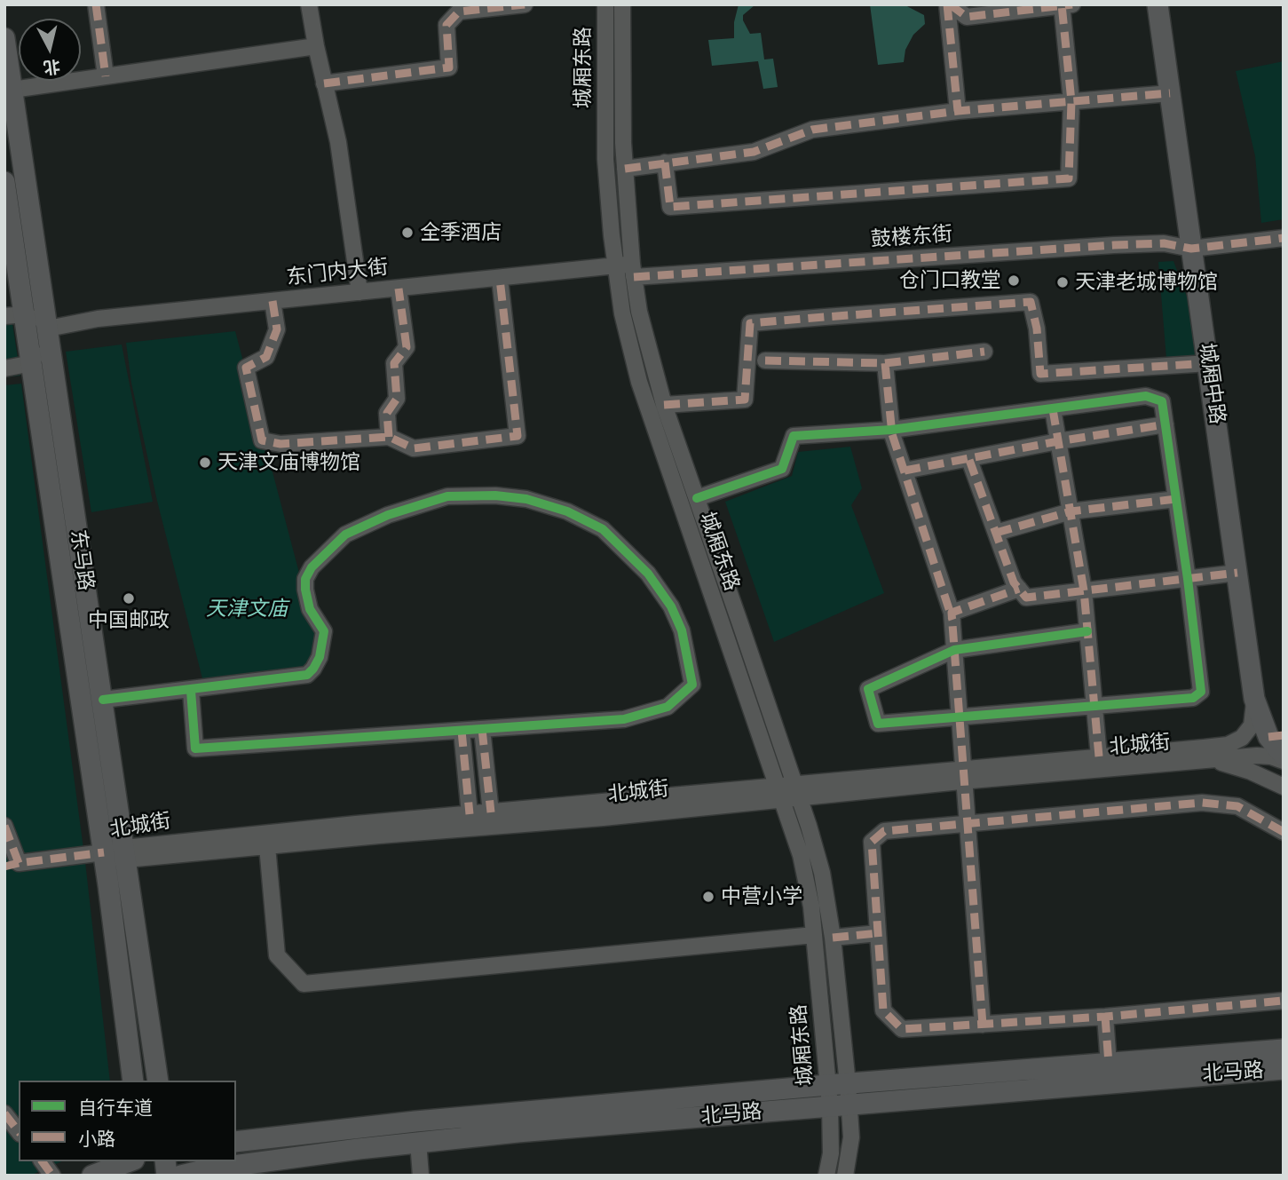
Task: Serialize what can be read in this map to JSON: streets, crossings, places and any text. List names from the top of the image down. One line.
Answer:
{"streets":{"main road":["城厢中路","东马路","北马路"],"street":["城厢东路","鼓楼东街","东门内大街","北城街"]},"crossings":[["城厢东路","鼓楼东街"],["城厢东路","东门内大街"],["城厢东路","北城街"],["城厢东路","北马路"],["鼓楼东街","东门内大街"],["鼓楼东街","城厢中路"],["东门内大街","东马路"],["城厢中路","北城街"],["东马路","北城街"]],"parks":["天津文庙"],"places":["全季酒店","仓门口教堂","天津老城博物馆","天津文庙博物馆","中国邮政","中营小学"],"legend":["自行车道","小路"],"north":"bottom"}
